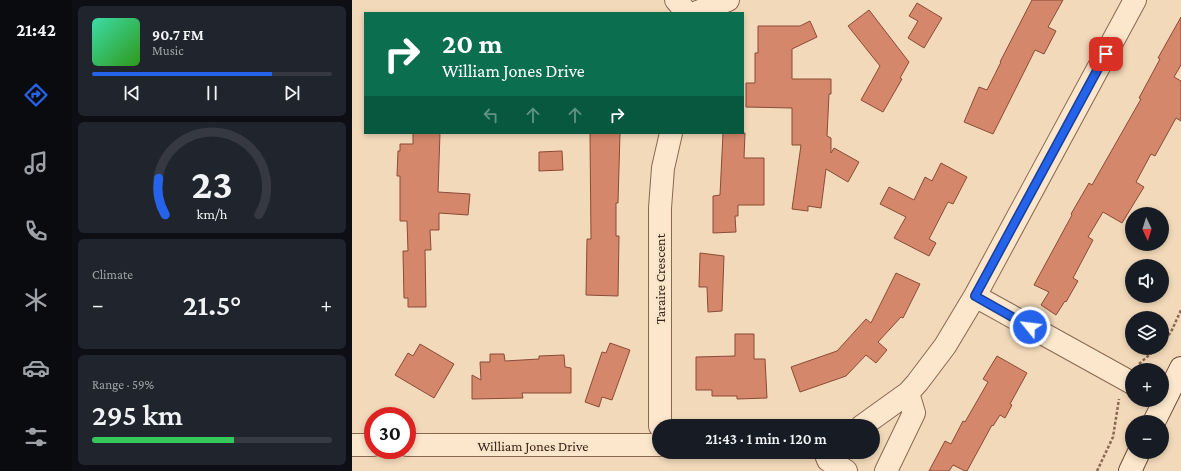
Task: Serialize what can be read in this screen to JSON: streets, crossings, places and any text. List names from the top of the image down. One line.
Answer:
{"streets":{"street":["Taraire Crescent","William Jones Drive"]},"north":"bottom","page":{"tabs":"21:42","turn":["20 m","William Jones Drive"],"song":["90.7 FM","Music"],"map_buttons":["+","−"],"tile":["Climate",["Range · 59%","295 km"]],"heat":["−","21.5°","+"],"limit":"30","trip":"21:43 · 1 min · 120 m","gauge":["23","km/h"]}}
